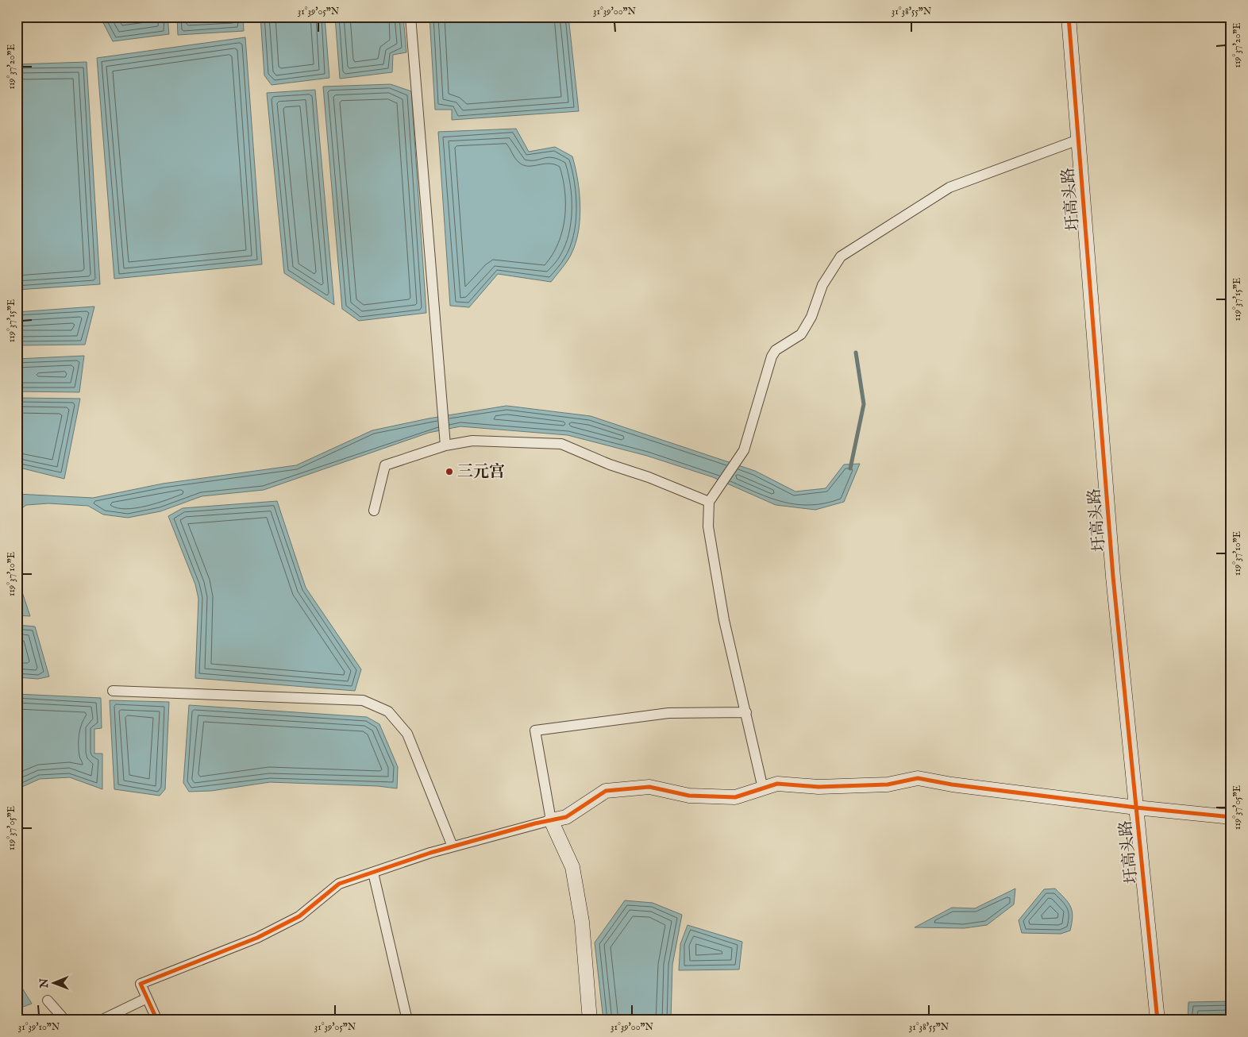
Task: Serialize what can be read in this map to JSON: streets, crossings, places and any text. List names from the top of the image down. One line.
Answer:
{"streets":{"street":["圩高头路"]},"places":["三元宫"],"north":"left","coordinates":["31°39'05\"N","31°39'00\"N","31°38'55\"N","119°37'20\"E","119°37'15\"E","119°37'10\"E","119°37'05\"E","31°39'10\"N"]}
